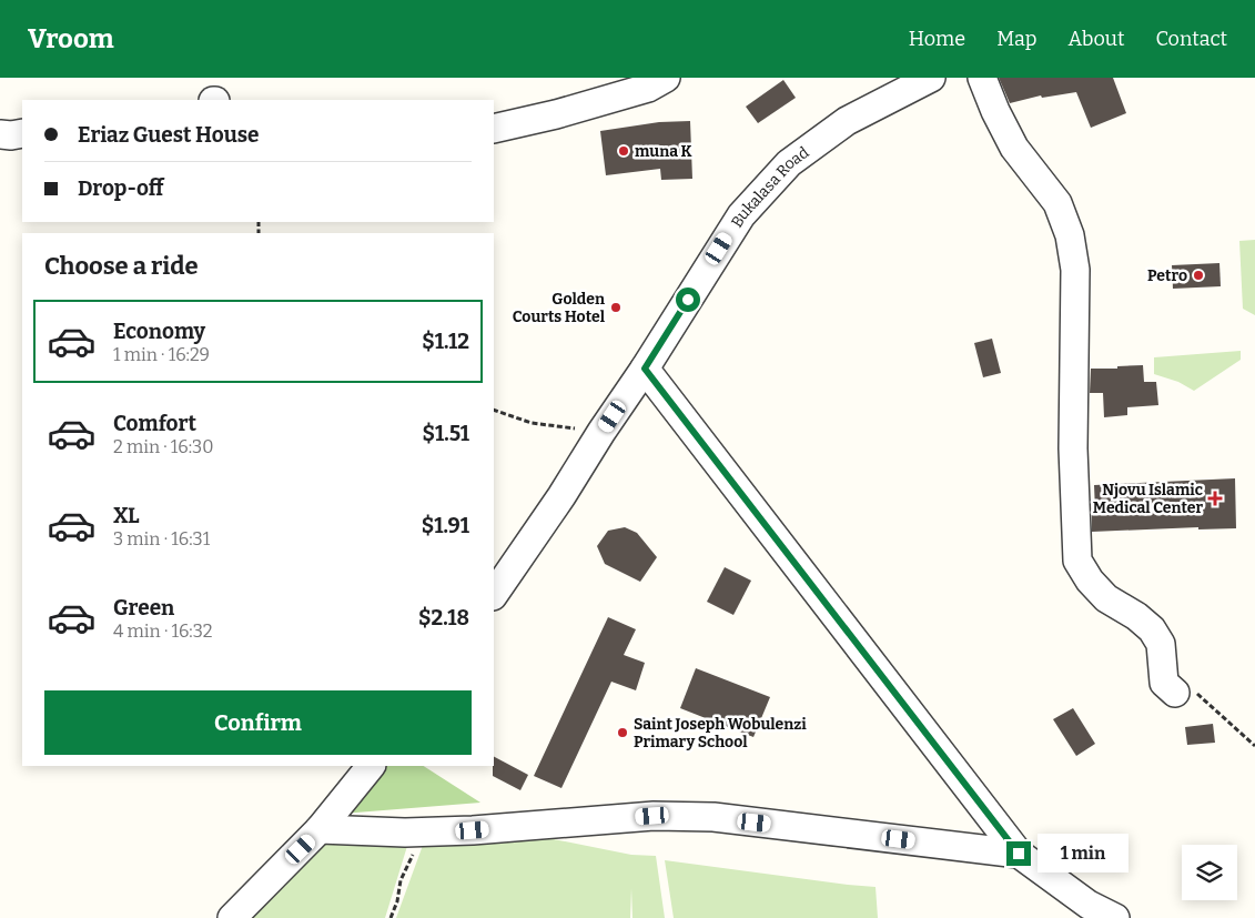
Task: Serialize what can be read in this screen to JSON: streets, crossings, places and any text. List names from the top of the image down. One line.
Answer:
{"streets":{"street":["Bukalasa Road"]},"places":{"other":["muna K","Petro","Golden Courts Hotel","Saint Joseph Wobulenzi Primary School"],"health":["Njovu Islamic Medical Center"]},"page":{"header":"Vroom","nav":["Home","Map","About","Contact"],"banner":["Eriaz Guest House","Drop-off"],"heading":"Choose a ride","list":[{"name":"Economy","note":"1 min · 16:29","value":"$1.12"},{"name":"Comfort","note":"2 min · 16:30","value":"$1.51"},{"name":"XL","note":"3 min · 16:31","value":"$1.91"},{"name":"Green","note":"4 min · 16:32","value":"$2.18"}],"buttons":"Confirm","bubble":"1 min"}}
